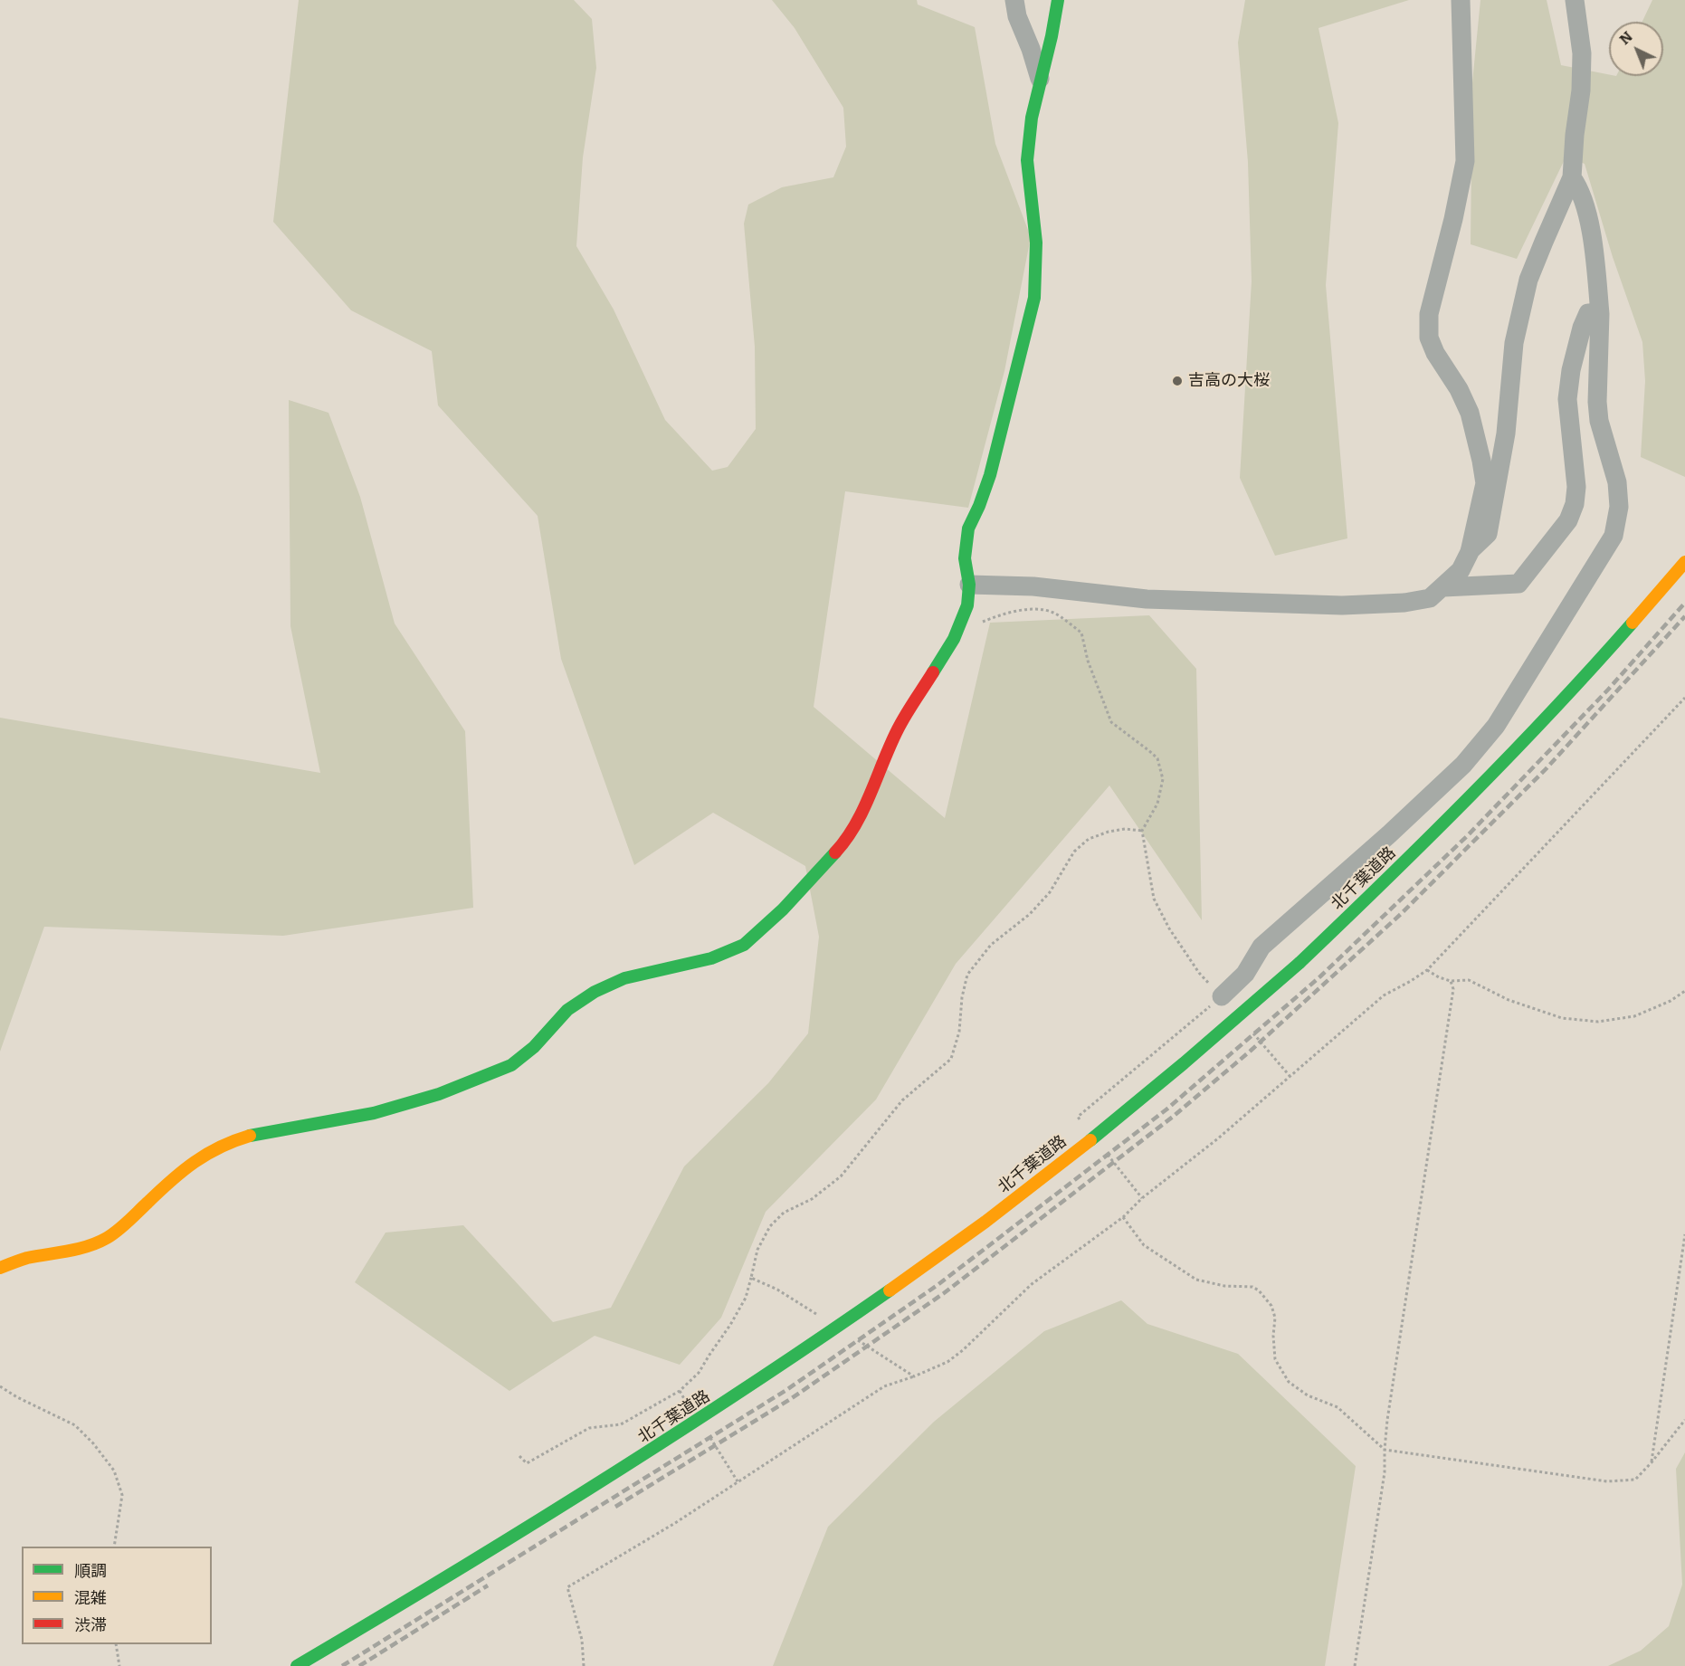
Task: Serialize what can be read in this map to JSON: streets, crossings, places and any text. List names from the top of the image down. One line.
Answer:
{"streets":{"main road":["北千葉道路"]},"places":["吉高の大桜"],"legend":["順調","混雑","渋滞"],"north":"top left"}
